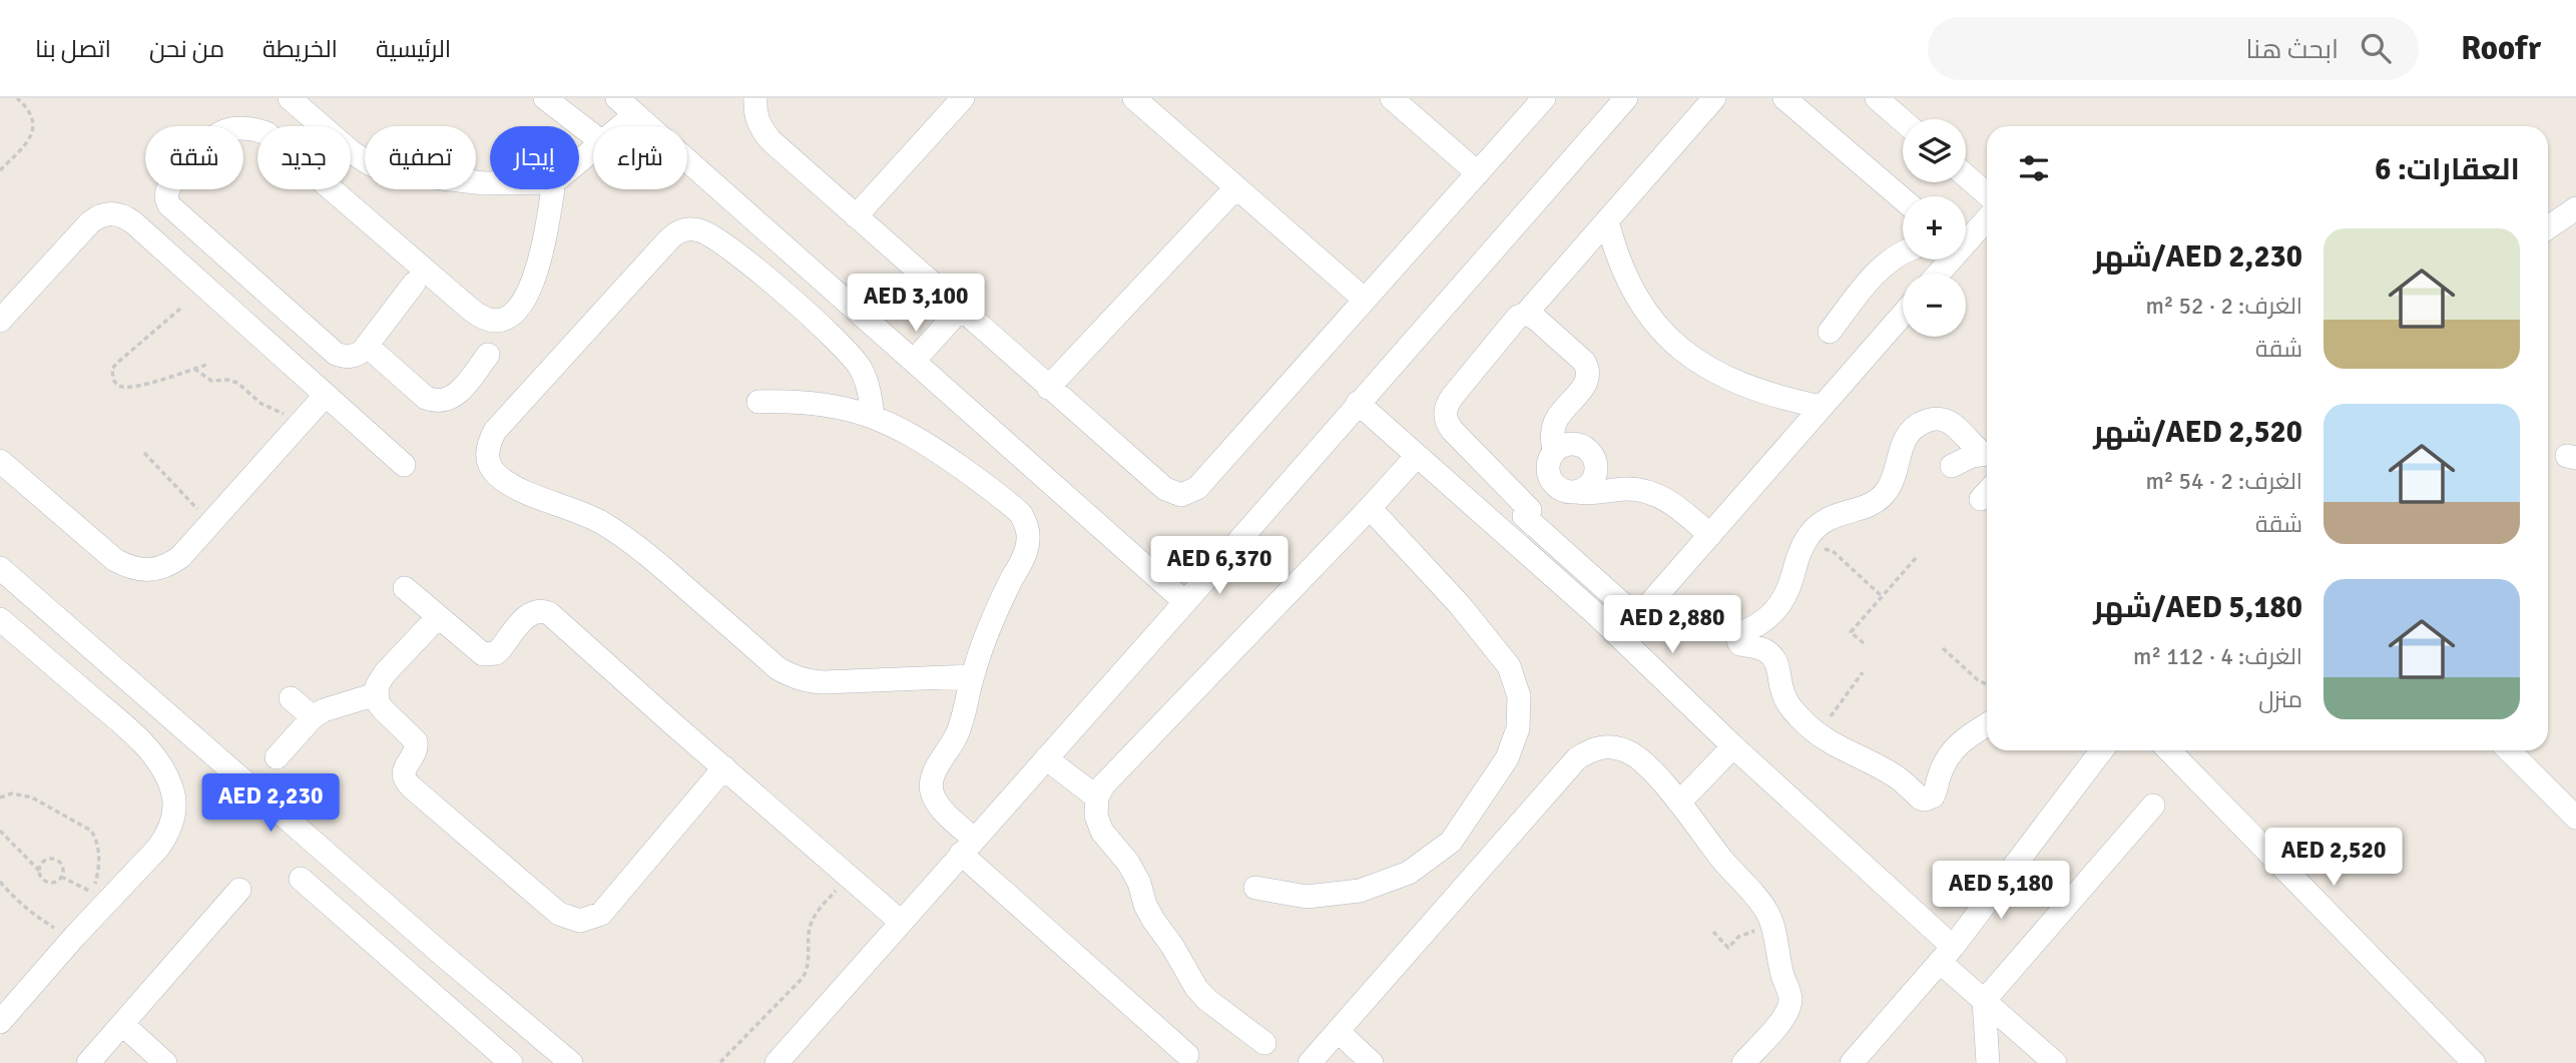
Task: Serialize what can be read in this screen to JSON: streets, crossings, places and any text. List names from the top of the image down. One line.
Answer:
{"page":{"header":"Roofr","search":"ابحث هنا","nav":["الرئيسية","الخريطة","من نحن","اتصل بنا"],"map_buttons":["+","−"],"chip":["شراء","إيجار","تصفية","جديد","شقة"],"heading":"العقارات: 6","list":[{"name":"AED 2,230/شهر","note":"الغرف: 2 · 52 m² · شقة"},{"name":"AED 2,520/شهر","note":"الغرف: 2 · 54 m² · شقة"},{"name":"AED 5,180/شهر","note":"الغرف: 4 · 112 m² · منزل"}],"price":["AED 3,100","AED 6,370","AED 2,880","AED 2,230","AED 2,520","AED 5,180"]}}
